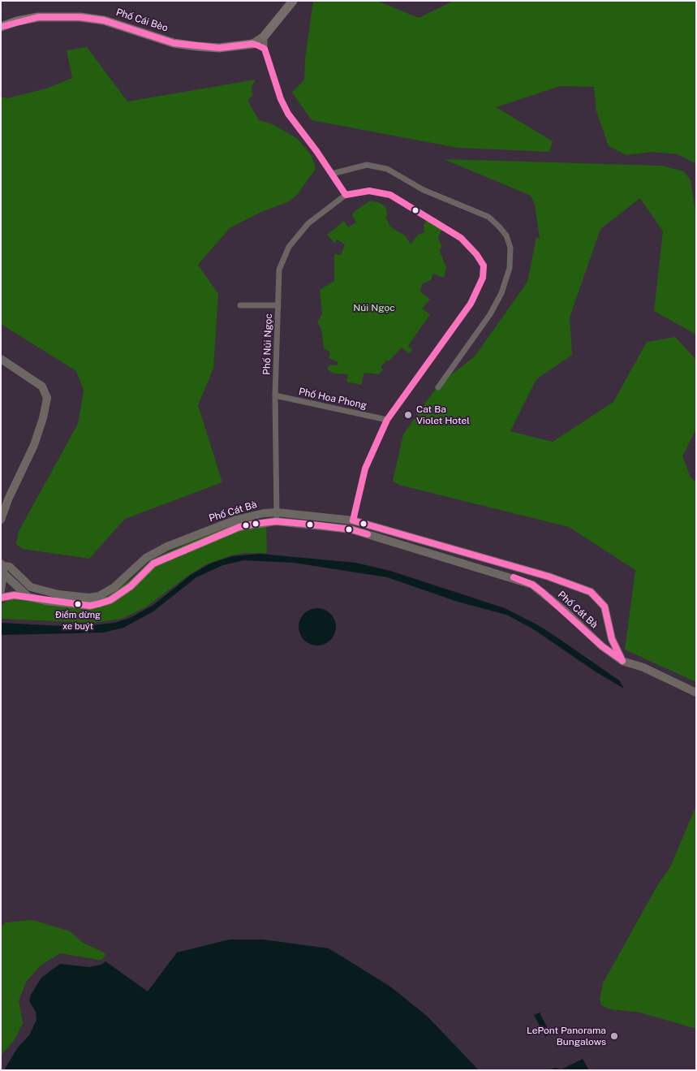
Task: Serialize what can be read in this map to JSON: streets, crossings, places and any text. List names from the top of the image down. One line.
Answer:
{"streets":{"main road":["Phố Cái Bèo","Phố Cát Bà"],"street":["Phố Núi Ngọc","Phố Hoa Phong"]},"crossings":[["Phố Núi Ngọc","Phố Hoa Phong"],["Phố Núi Ngọc","Phố Cát Bà"]],"parks":["Núi Ngọc"],"places":["Cat Ba Violet Hotel","Điểm dừng xe buýt","LePont Panorama Bungalows"]}
